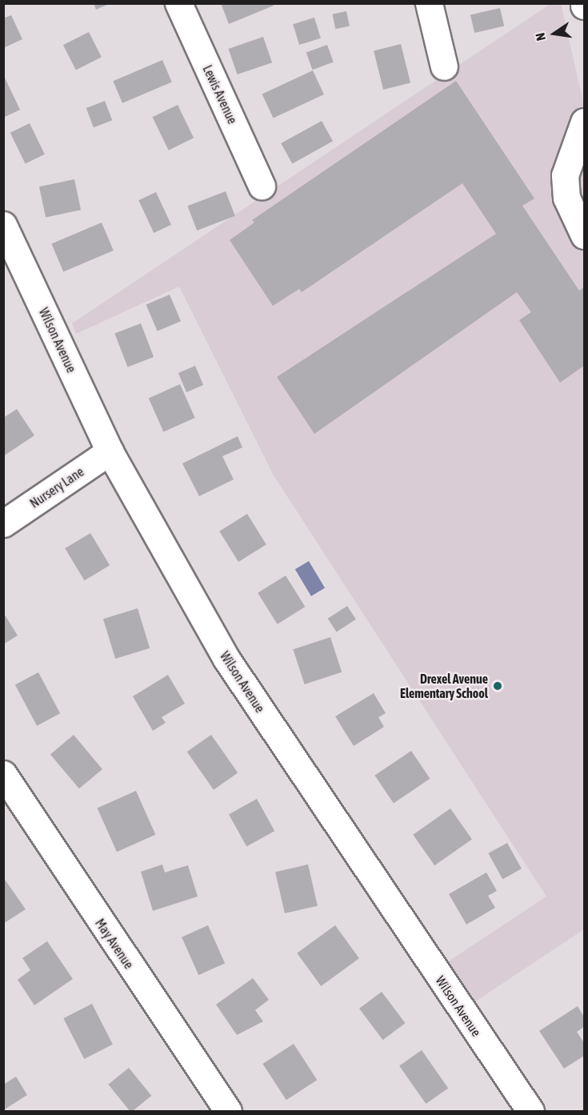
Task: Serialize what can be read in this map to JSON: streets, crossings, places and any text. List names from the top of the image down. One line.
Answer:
{"streets":{"street":["Lewis Avenue","Wilson Avenue","Nursery Lane","May Avenue"]},"crossings":[["Wilson Avenue","Nursery Lane"]],"places":["Drexel Avenue Elementary School"],"north":"left"}
